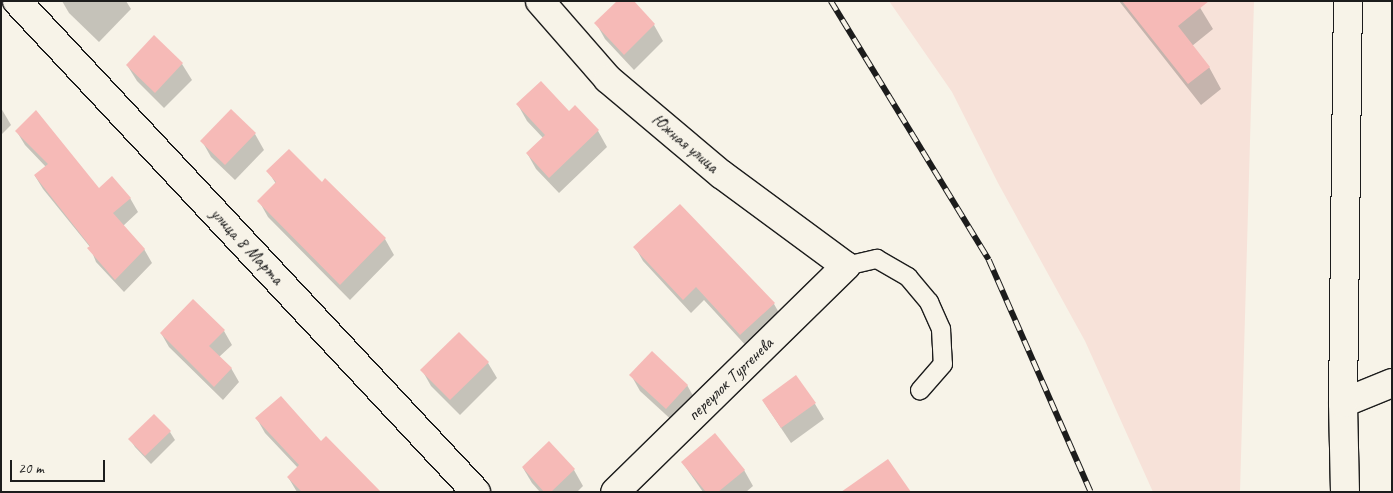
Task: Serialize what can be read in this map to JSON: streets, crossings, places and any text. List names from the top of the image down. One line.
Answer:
{"streets":{"street":["Южная улица","улица 8 Марта","переулок Тургенева"]},"crossings":[["Южная улица","переулок Тургенева"]],"scale_bar":"20 m"}
